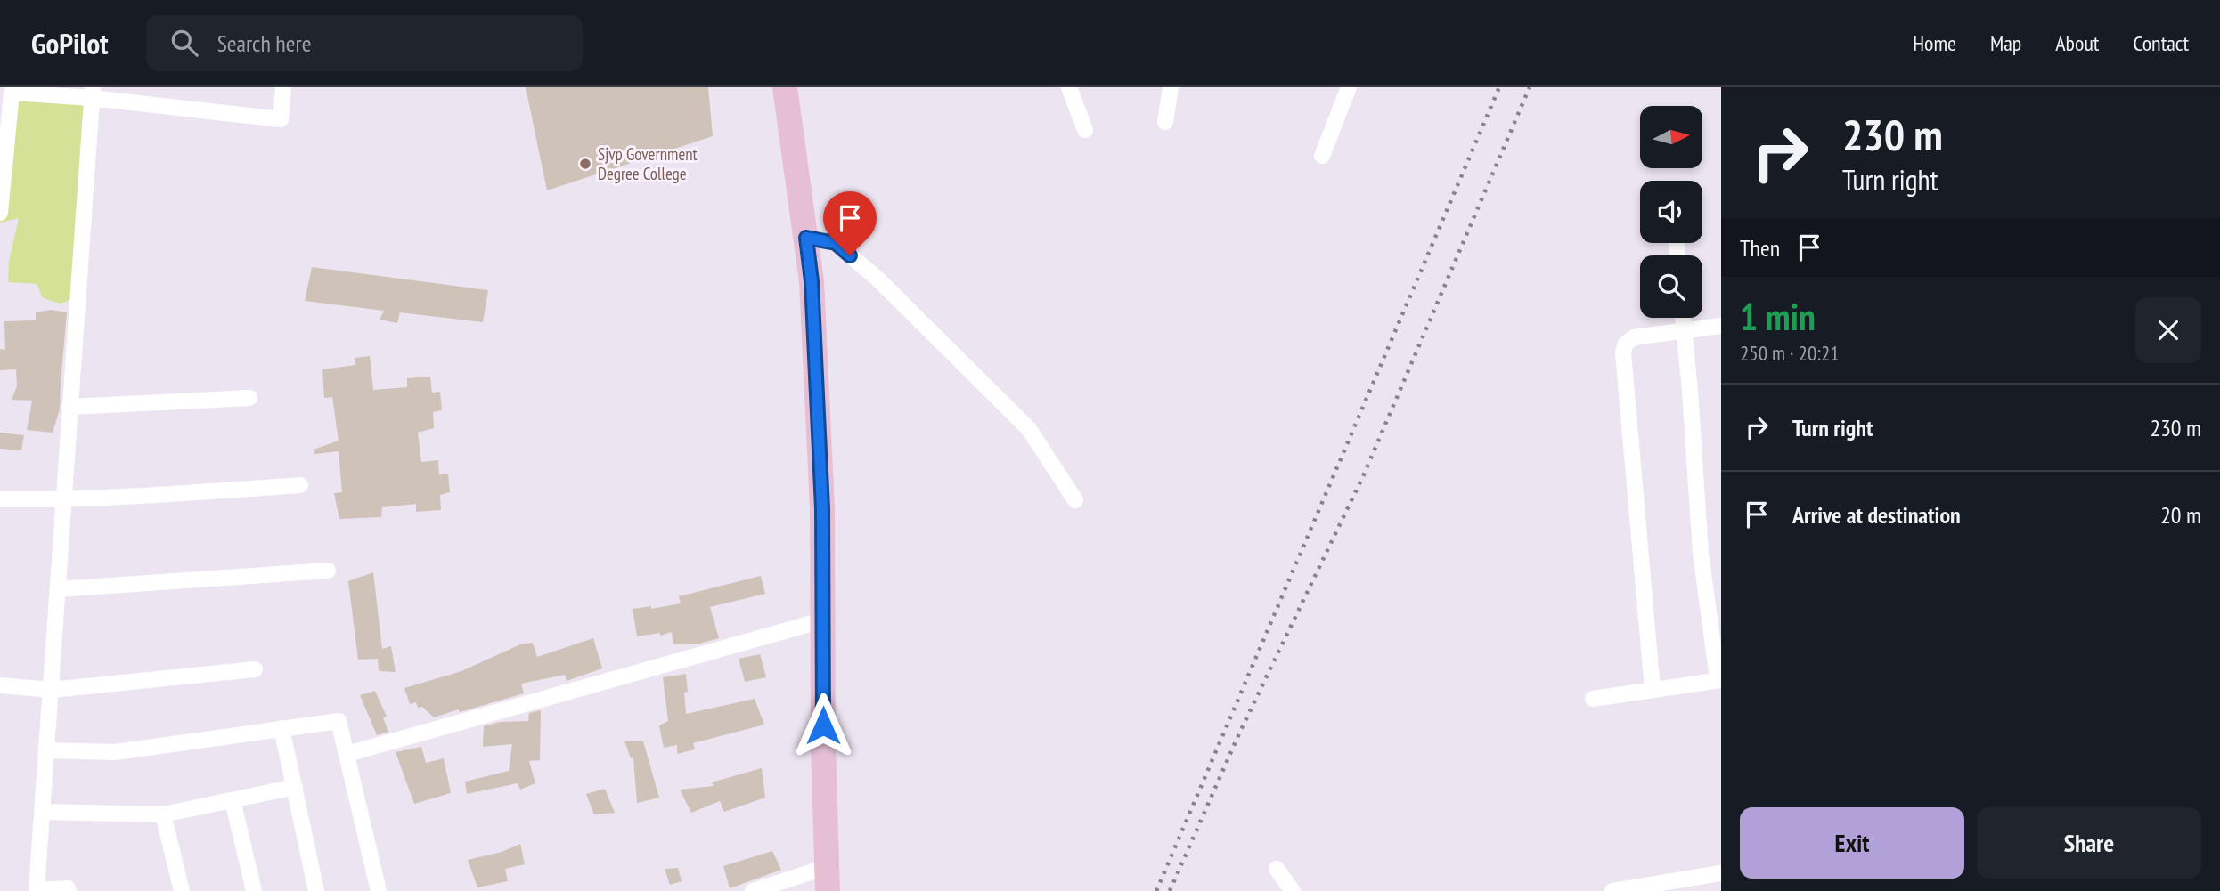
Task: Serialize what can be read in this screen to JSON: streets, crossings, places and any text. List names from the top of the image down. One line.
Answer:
{"places":["Sjvp Government Degree College"],"north":"right","page":{"header":"GoPilot","search":"Search here","nav":["Home","Map","About","Contact"],"turn":["230 m","Turn right"],"then":"Then","heading":["1 min","250 m · 20:21"],"list":[{"name":"Turn right","value":"230 m"},{"name":"Arrive at destination","value":"20 m"}],"buttons":["Exit","Share"]}}
